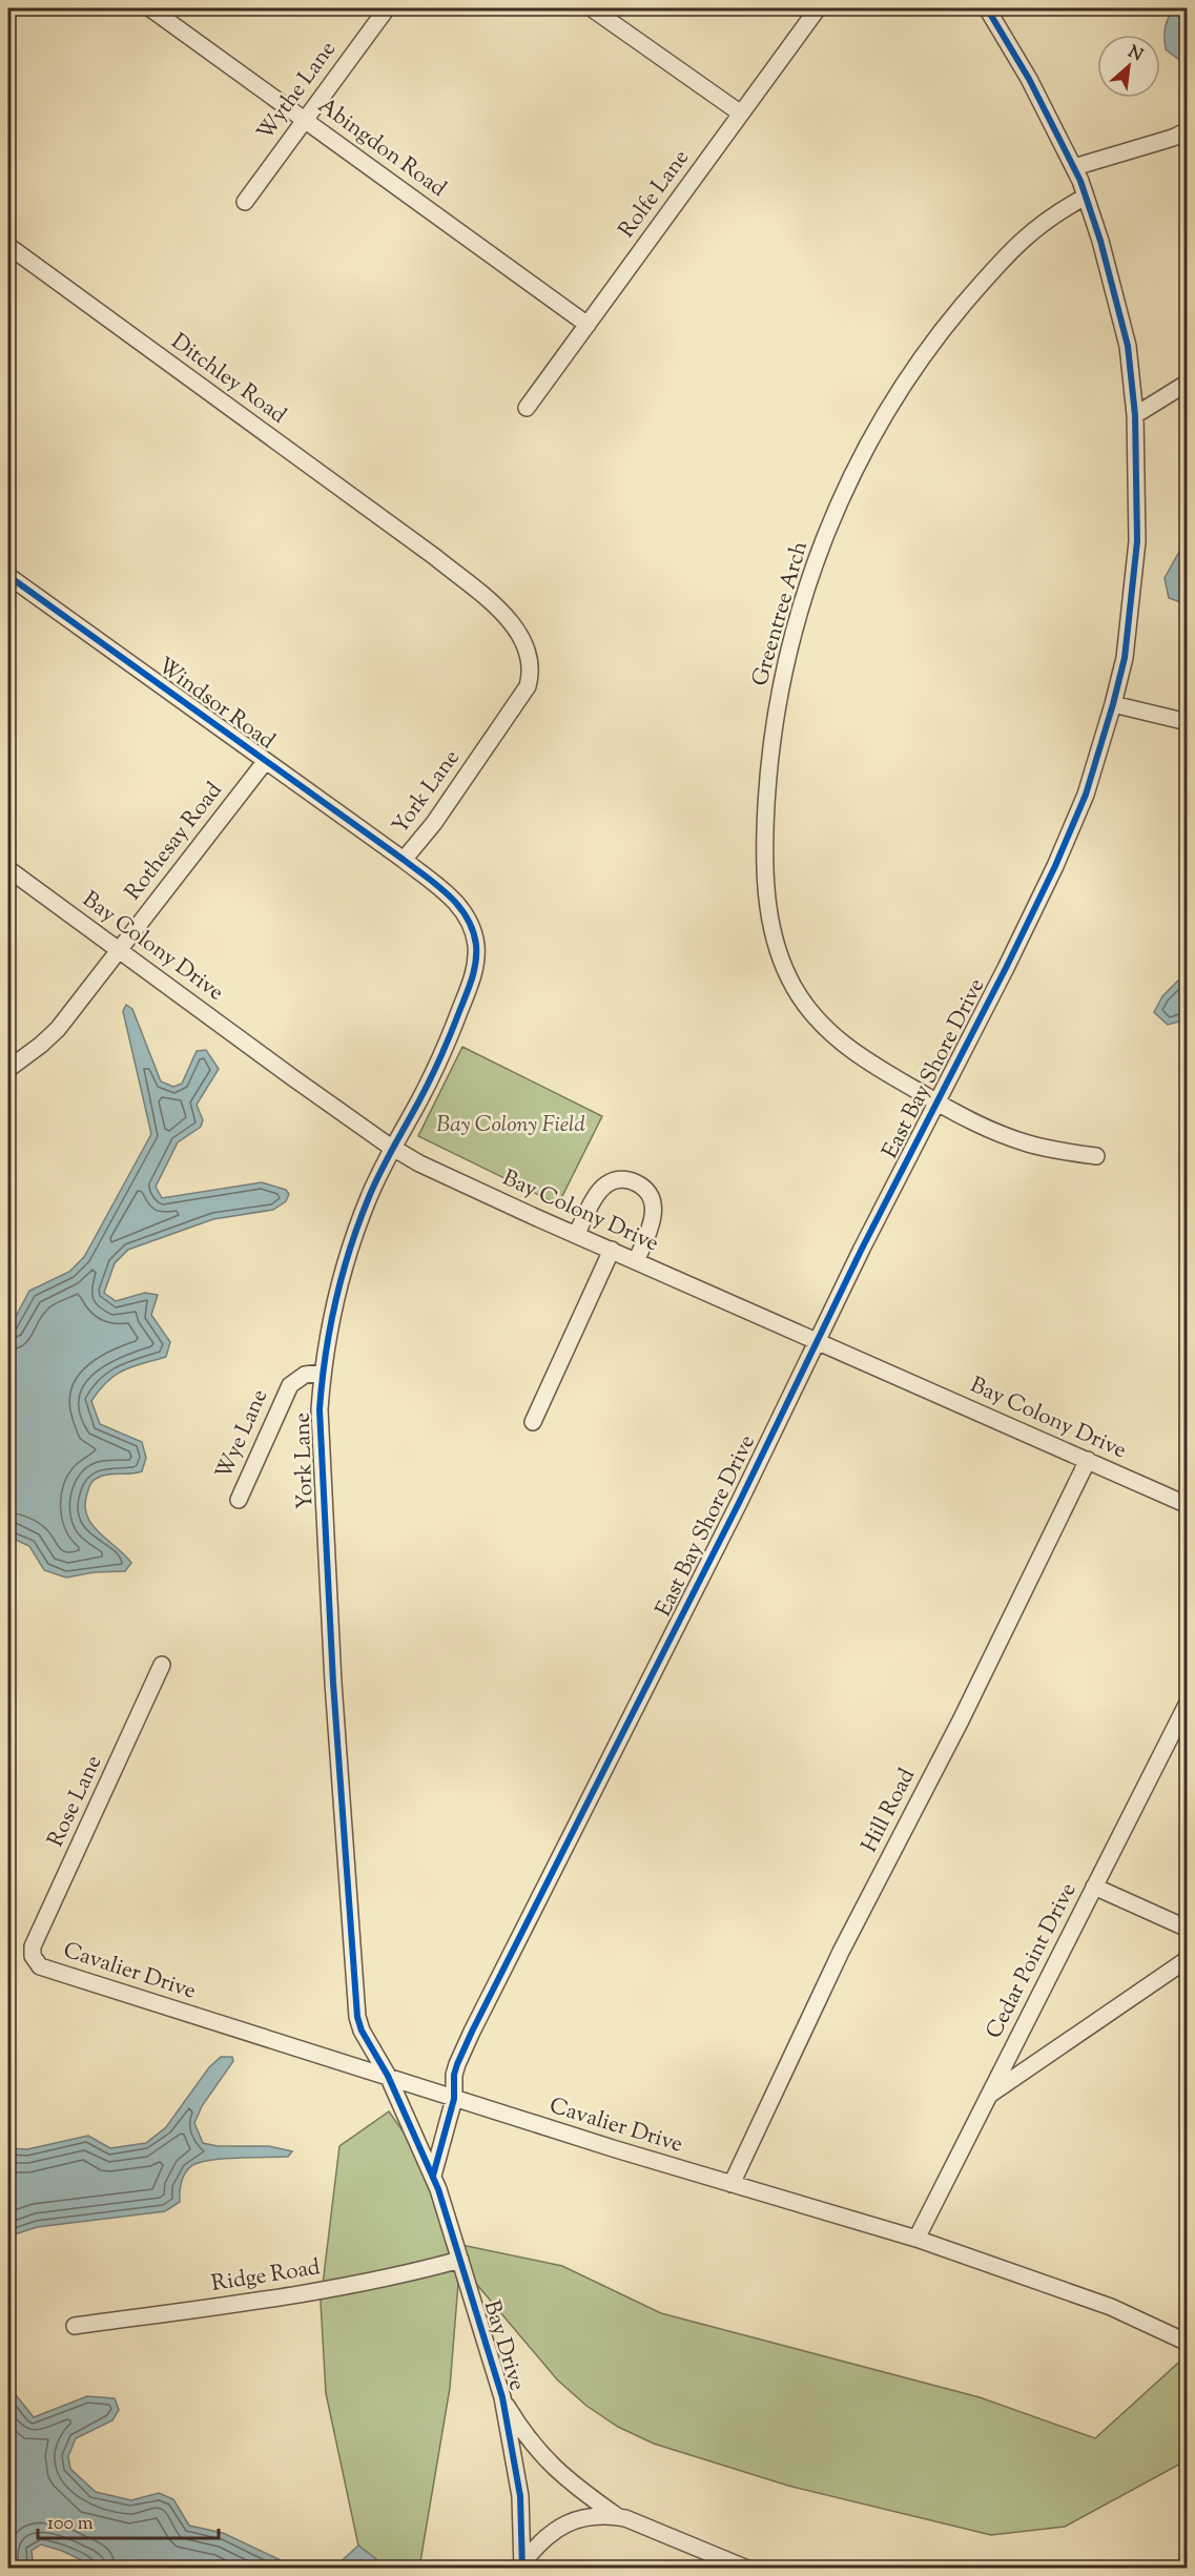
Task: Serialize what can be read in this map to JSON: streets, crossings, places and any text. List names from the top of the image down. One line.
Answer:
{"streets":{"street":["Wythe Lane","Abingdon Road","Rolfe Lane","Ditchley Road","Greentree Arch","Windsor Road","York Lane","Rothesay Road","Bay Colony Drive","East Bay Shore Drive","Wye Lane","Rose Lane","Hill Road","Cedar Point Drive","Cavalier Drive","Ridge Road","Bay Drive"]},"crossings":[["Wythe Lane","Abingdon Road"],["Abingdon Road","Rolfe Lane"],["Ditchley Road","York Lane"],["Greentree Arch","East Bay Shore Drive"],["Windsor Road","York Lane"],["Windsor Road","Rothesay Road"],["York Lane","Bay Colony Drive"],["York Lane","Wye Lane"],["York Lane","Cavalier Drive"],["York Lane","Bay Drive"],["Rothesay Road","Bay Colony Drive"],["Bay Colony Drive","East Bay Shore Drive"],["Bay Colony Drive","Hill Road"],["East Bay Shore Drive","Cavalier Drive"],["Rose Lane","Cavalier Drive"],["Hill Road","Cavalier Drive"],["Cedar Point Drive","Cavalier Drive"],["Cavalier Drive","Bay Drive"],["Ridge Road","Bay Drive"]],"parks":["Bay Colony Field"],"scale_bar":"100 m","north":"top right"}
